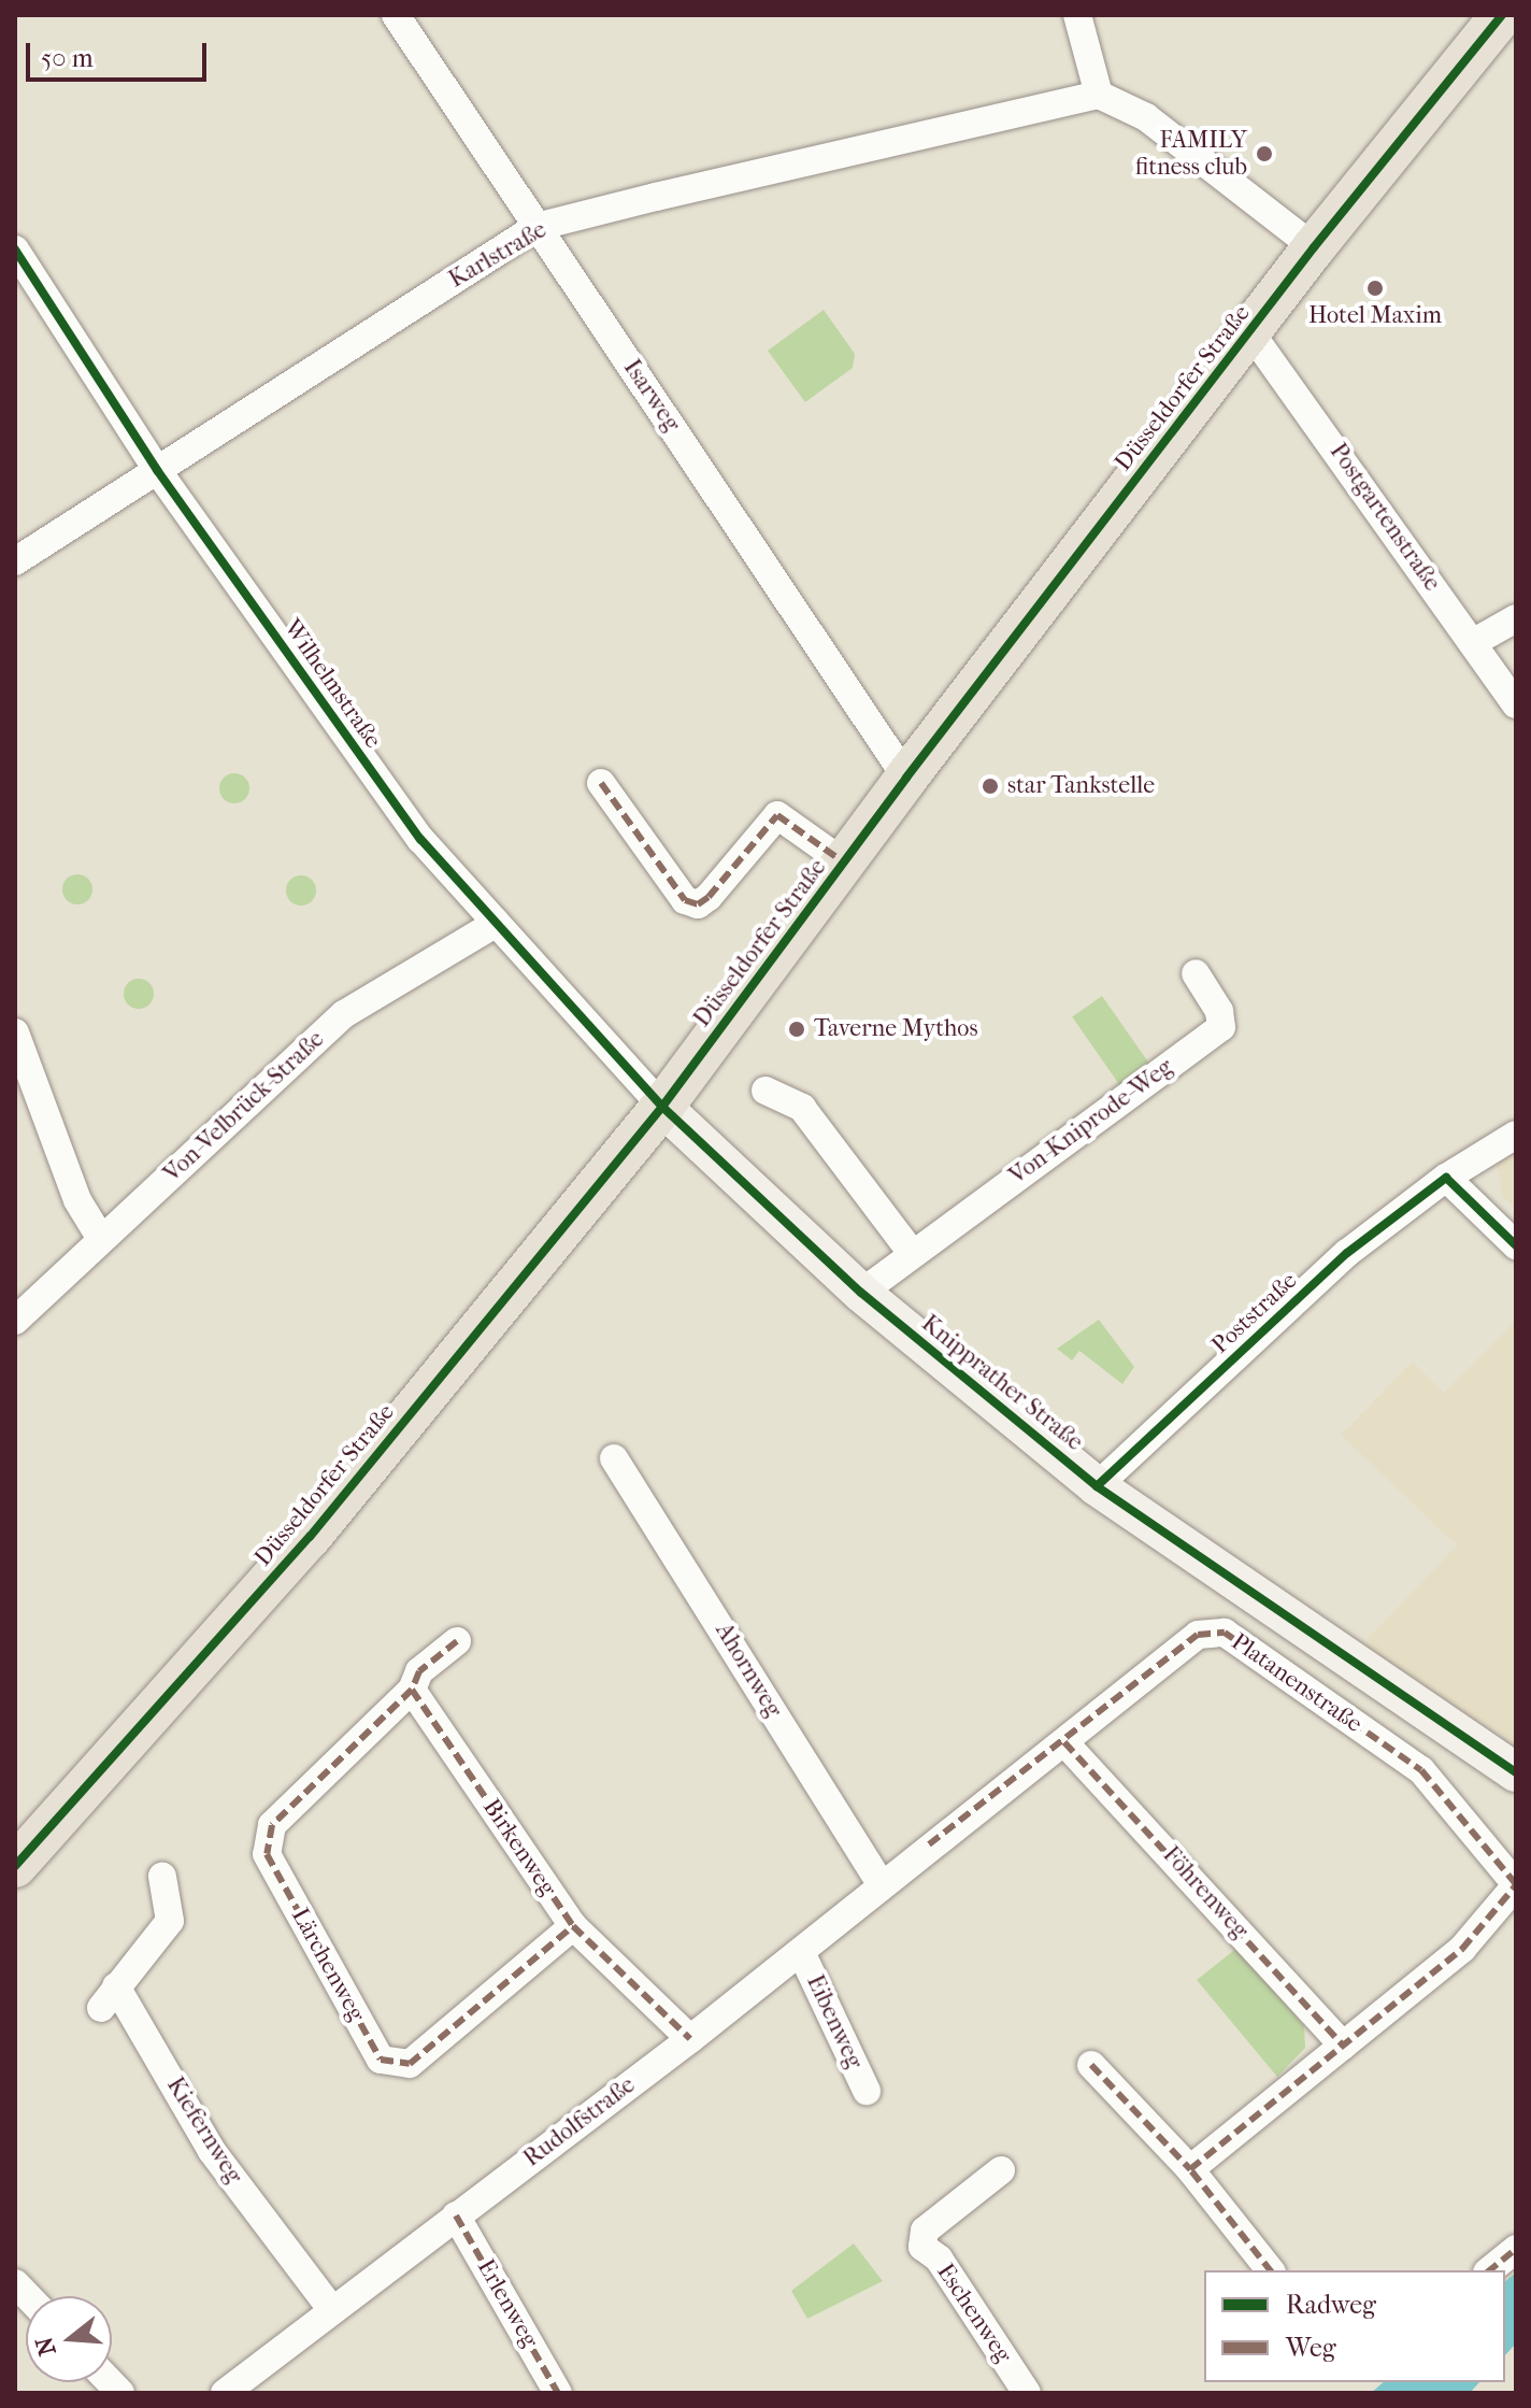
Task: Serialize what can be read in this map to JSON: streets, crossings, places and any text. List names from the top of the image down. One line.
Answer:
{"streets":{"main road":["Düsseldorfer Straße","Knipprather Straße"],"street":["Karlstraße","Isarweg","Postgartenstraße","Wilhelmstraße","Von-Velbrück-Straße","Von-Kniprode-Weg","Poststraße","Ahornweg","Platanenstraße","Birkenweg","Föhrenweg","Lärchenweg","Eibenweg","Rudolfstraße","Kiefernweg","Erlenweg","Eschenweg"]},"crossings":[["Karlstraße","Isarweg"],["Karlstraße","Wilhelmstraße"],["Düsseldorfer Straße","Isarweg"],["Düsseldorfer Straße","Postgartenstraße"],["Düsseldorfer Straße","Wilhelmstraße"],["Düsseldorfer Straße","Knipprather Straße"],["Wilhelmstraße","Von-Velbrück-Straße"],["Wilhelmstraße","Knipprather Straße"],["Von-Kniprode-Weg","Knipprather Straße"],["Poststraße","Knipprather Straße"],["Ahornweg","Rudolfstraße"],["Platanenstraße","Föhrenweg"],["Platanenstraße","Rudolfstraße"],["Birkenweg","Lärchenweg"],["Birkenweg","Rudolfstraße"],["Eibenweg","Rudolfstraße"],["Rudolfstraße","Kiefernweg"],["Rudolfstraße","Erlenweg"]],"places":["FAMILY fitness club","Hotel Maxim","star Tankstelle","Taverne Mythos"],"legend":["Radweg","Weg"],"scale_bar":"50 m","north":"left"}
